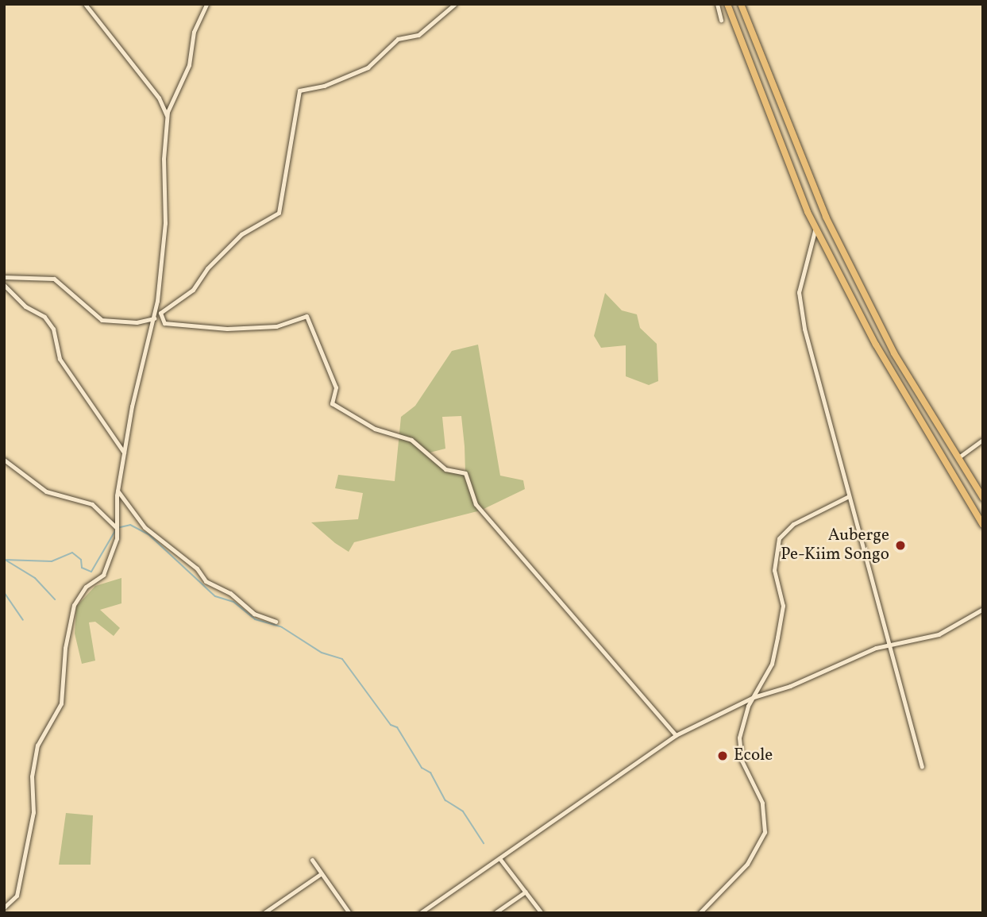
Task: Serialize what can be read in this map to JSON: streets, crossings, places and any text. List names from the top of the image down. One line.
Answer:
{"places":["Auberge Pe-Kiim Songo","Ecole"]}
